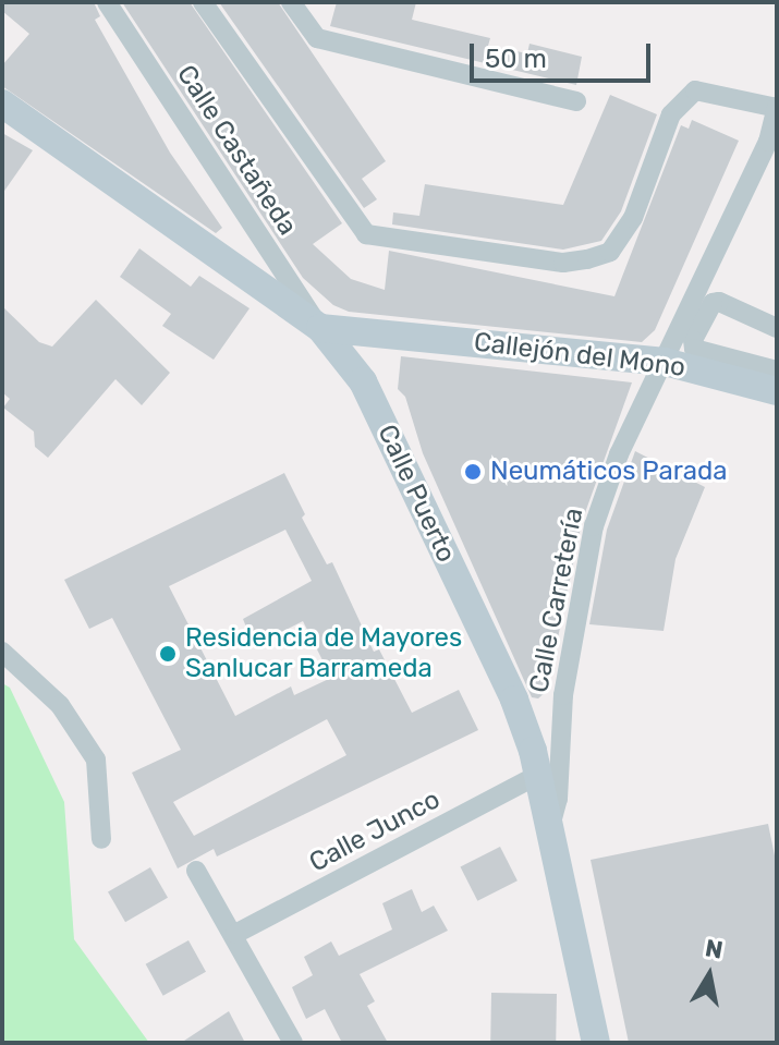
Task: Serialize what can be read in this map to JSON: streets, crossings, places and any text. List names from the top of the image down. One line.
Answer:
{"streets":{"main road":["Callejón del Mono","Calle Puerto"],"street":["Calle Castañeda","Calle Carretería","Calle Junco"]},"crossings":[["Calle Castañeda","Callejón del Mono"],["Calle Castañeda","Calle Puerto"],["Callejón del Mono","Calle Puerto"],["Callejón del Mono","Calle Carretería"],["Calle Puerto","Calle Carretería"],["Calle Puerto","Calle Junco"]],"places":["Neumáticos Parada","Residencia de Mayores Sanlucar Barrameda"],"scale_bar":"50 m","north":"top"}
